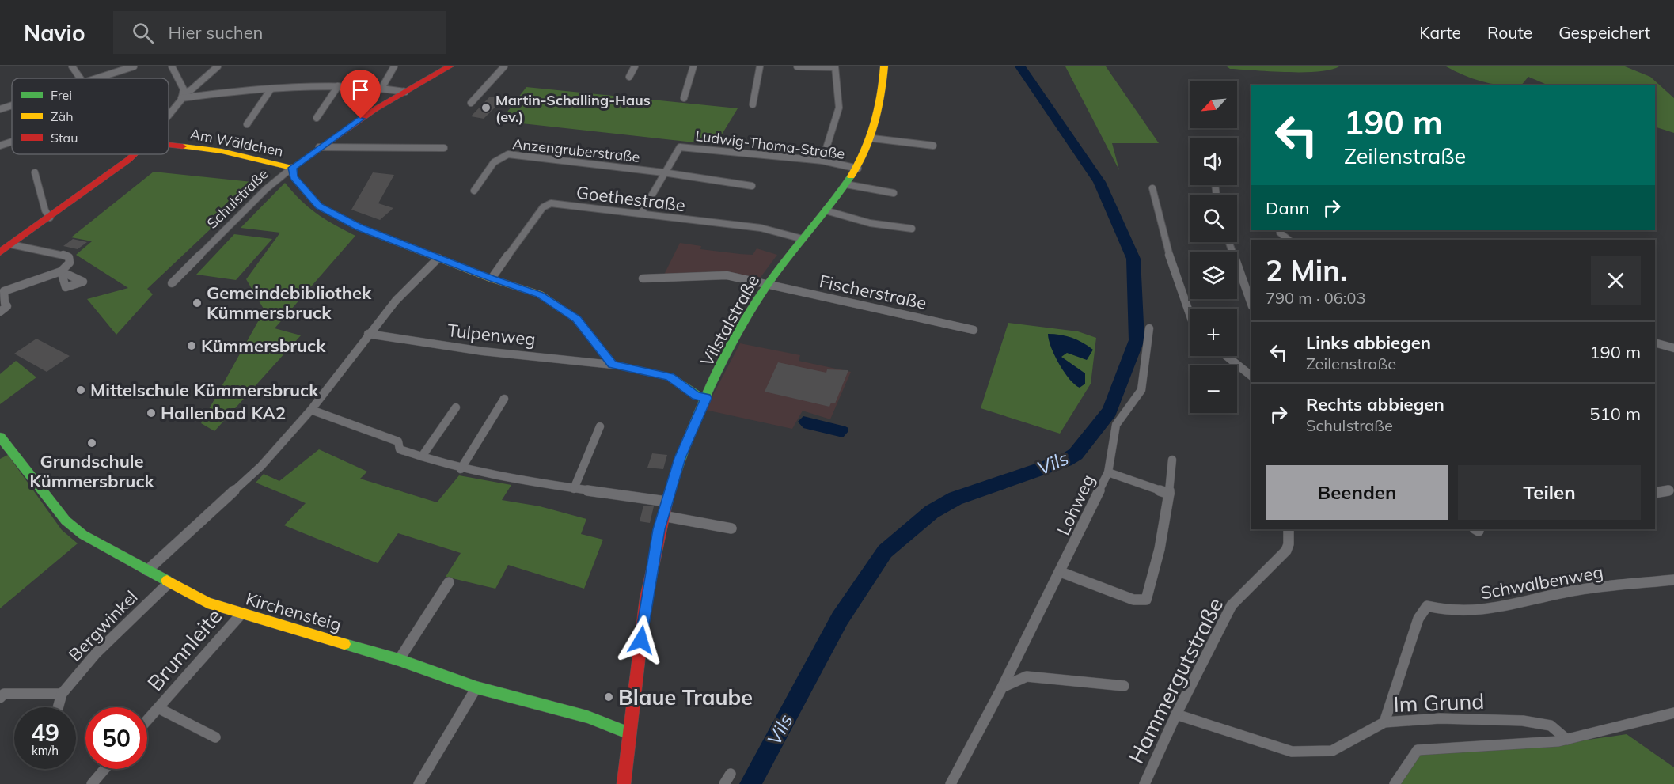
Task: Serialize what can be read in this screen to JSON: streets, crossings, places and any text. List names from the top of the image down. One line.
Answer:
{"streets":{"street":["Am Wäldchen","Ludwig-Thoma-Straße","Anzengruberstraße","Schulstraße","Goethestraße","Fischerstraße","Vilstalstraße","Tulpenweg","Lohweg","Schwalbenweg","Kirchensteig","Bergwinkel","Brunnleite","Hammergutstraße","Im Grund"]},"crossings":[["Am Wäldchen","Schulstraße"],["Ludwig-Thoma-Straße","Anzengruberstraße"],["Ludwig-Thoma-Straße","Vilstalstraße"],["Goethestraße","Vilstalstraße"],["Fischerstraße","Vilstalstraße"],["Vilstalstraße","Kirchensteig"],["Schwalbenweg","Im Grund"],["Kirchensteig","Bergwinkel"],["Kirchensteig","Brunnleite"],["Hammergutstraße","Im Grund"]],"water":["Vils"],"places":["Martin-Schalling-Haus (ev.)","Gemeindebibliothek Kümmersbruck","Kümmersbruck","Mittelschule Kümmersbruck","Hallenbad KA2","Grundschule Kümmersbruck","Blaue Traube"],"legend":["Frei","Zäh","Stau"],"north":"bottom left","page":{"header":"Navio","search":"Hier suchen","nav":["Karte","Route","Gespeichert"],"map_buttons":["+","−"],"turn":["190 m","Zeilenstraße"],"then":"Dann","heading":["2 Min.","790 m · 06:03"],"list":[{"name":"Links abbiegen","note":"Zeilenstraße","value":"190 m"},{"name":"Rechts abbiegen","note":"Schulstraße","value":"510 m"}],"buttons":["Beenden","Teilen"],"speed":"49 km/h","limit":"50"}}
